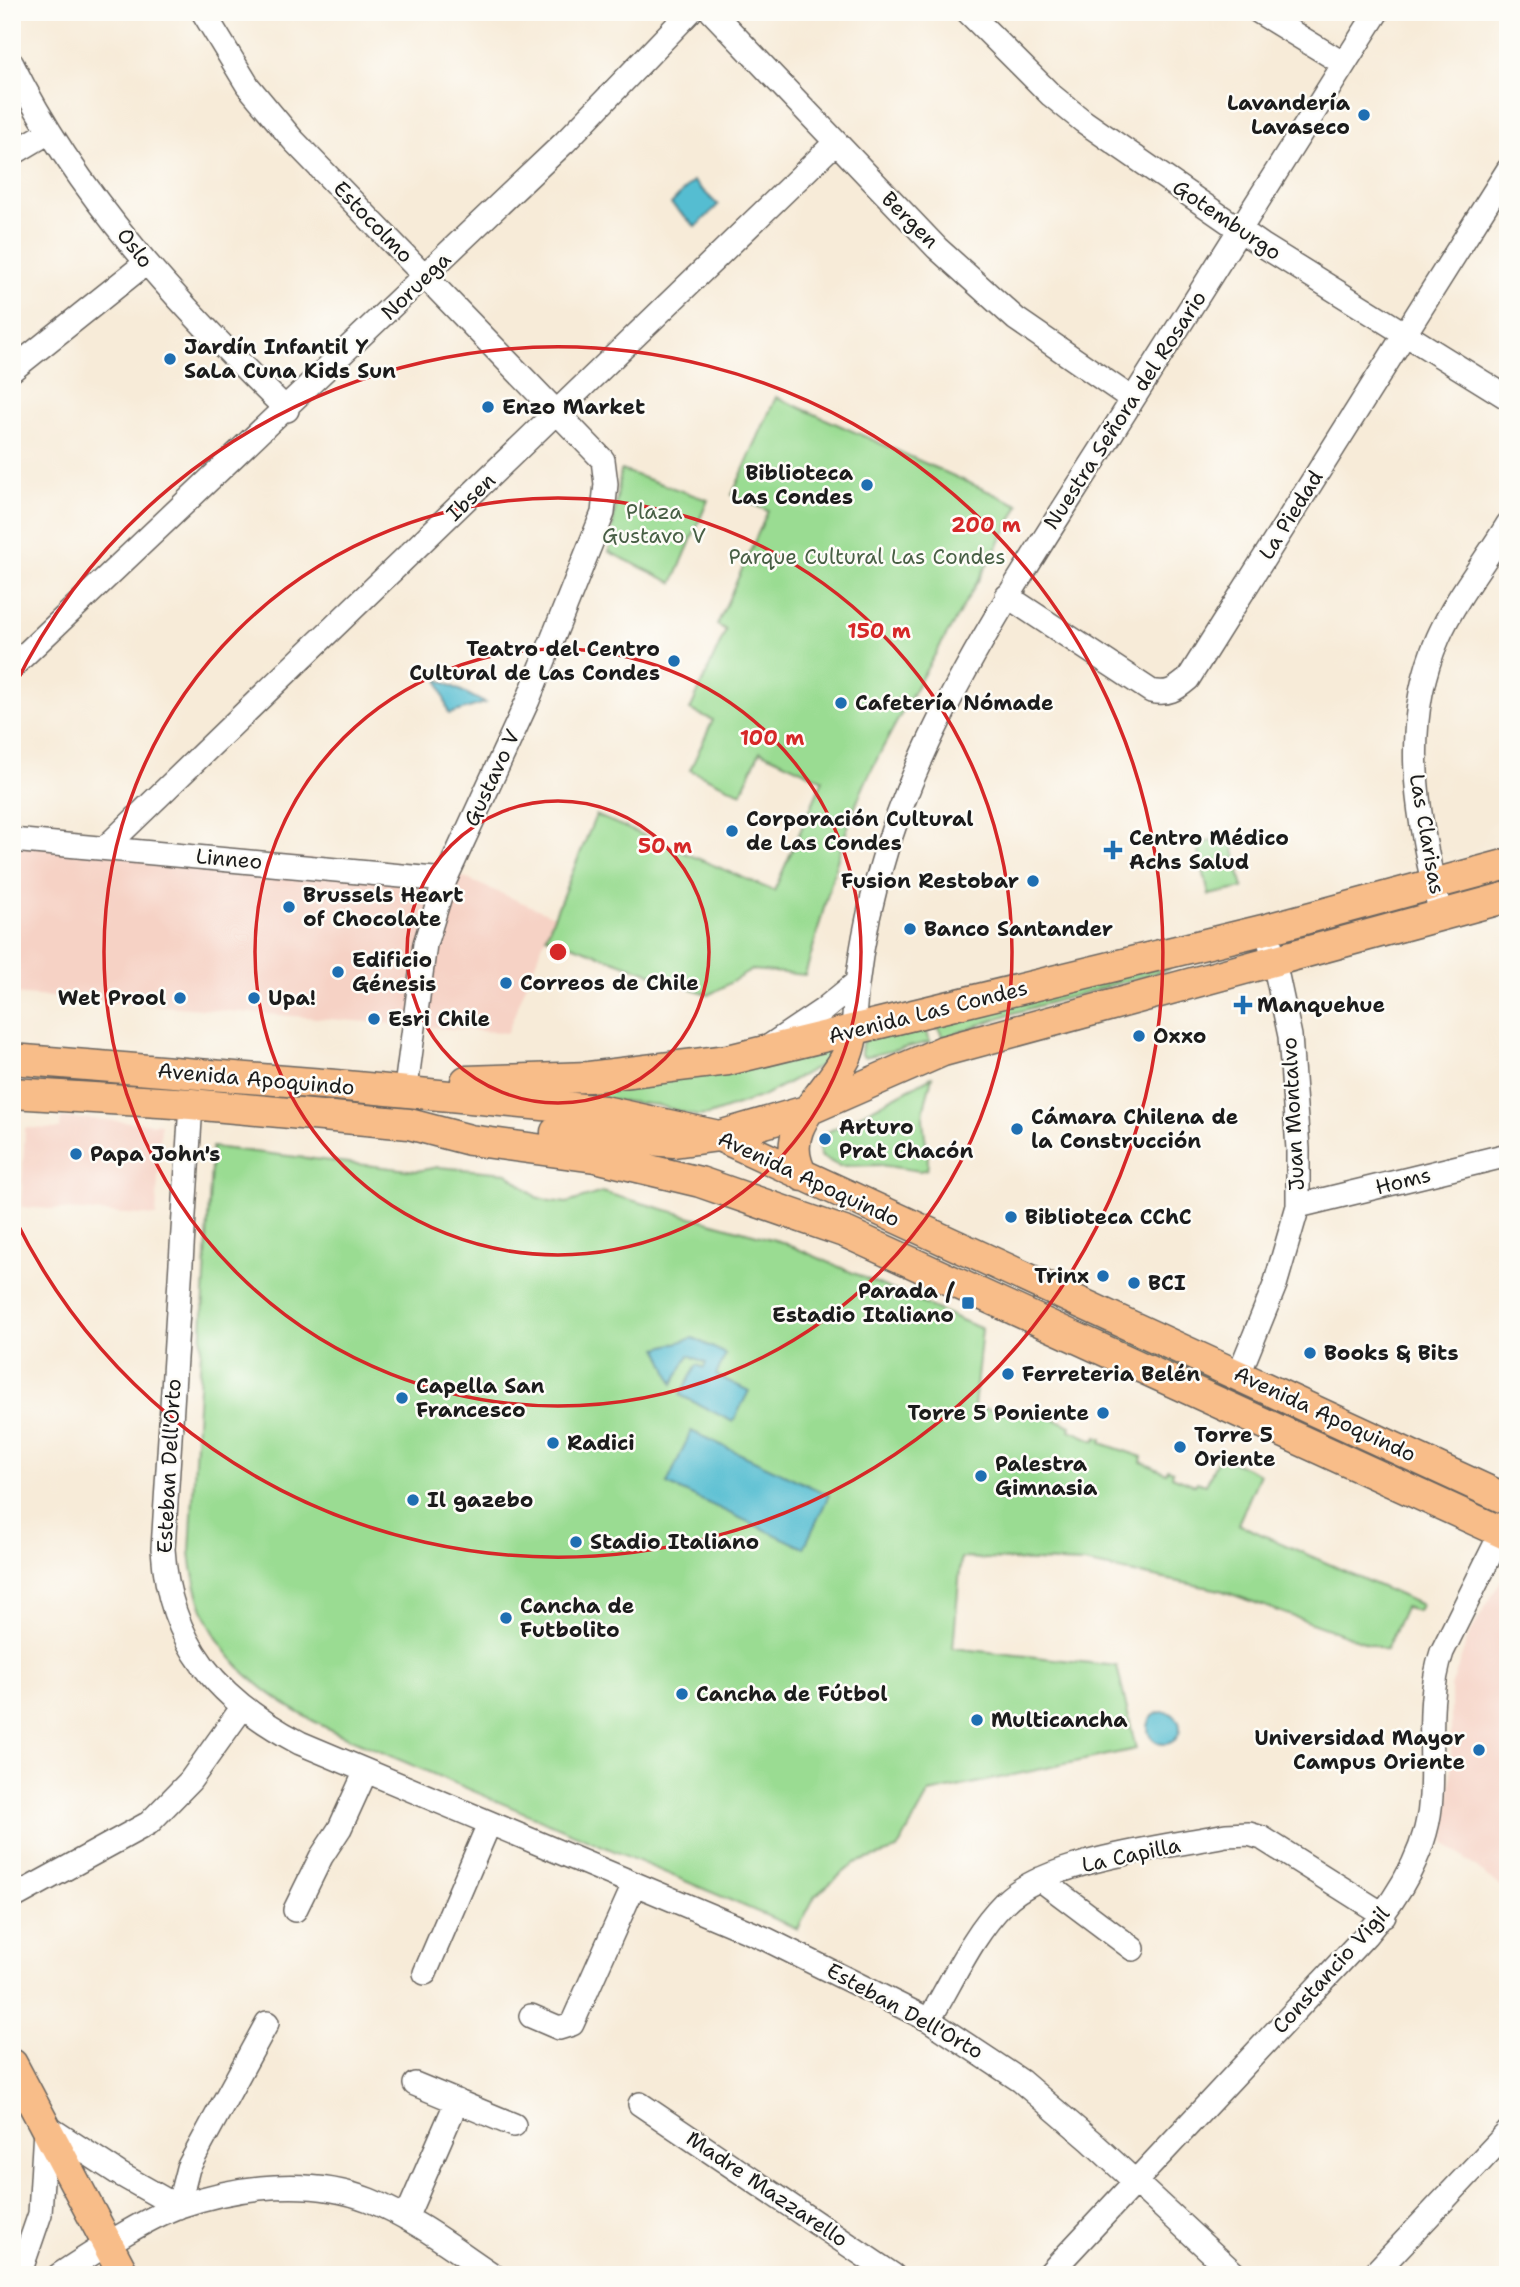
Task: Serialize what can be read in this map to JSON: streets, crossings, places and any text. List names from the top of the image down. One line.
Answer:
{"streets":{"main road":["Avenida Las Condes","Avenida Apoquindo"],"street":["Bergen","Gotemburgo","Estocolmo","Oslo","Noruega","Nuestra Señora del Rosario","Ibsen","La Piedad","Gustavo V","Las Clarisas","Linneo","Juan Montalvo","Homs","Esteban Dell'Orto","La Capilla","Constancio Vigil","Madre Mazzarello"]},"crossings":[["Bergen","Nuestra Señora del Rosario"],["Bergen","Ibsen"],["Gotemburgo","Nuestra Señora del Rosario"],["Gotemburgo","La Piedad"],["Estocolmo","Noruega"],["Estocolmo","Ibsen"],["Estocolmo","Gustavo V"],["Oslo","Noruega"],["Nuestra Señora del Rosario","La Piedad"],["Nuestra Señora del Rosario","Avenida Las Condes"],["Ibsen","Linneo"],["Gustavo V","Linneo"],["Gustavo V","Avenida Las Condes"],["Las Clarisas","Avenida Las Condes"],["Avenida Las Condes","Avenida Apoquindo"],["Avenida Las Condes","Juan Montalvo"],["Avenida Apoquindo","Juan Montalvo"],["Avenida Apoquindo","Esteban Dell'Orto"],["Avenida Apoquindo","Constancio Vigil"],["Juan Montalvo","Homs"],["Esteban Dell'Orto","La Capilla"],["Esteban Dell'Orto","Constancio Vigil"],["La Capilla","Constancio Vigil"]],"parks":["Plaza Gustavo V","Parque Cultural Las Condes"],"places":{"other":["Lavandería Lavaseco","Jardín Infantil Y SaLa Cuna Kids Sun","Enzo Market","Biblioteca Las Condes","Teatro del Centro Cultural de Las Condes","Cafetería Nómade","Corporación Cultural de Las Condes","Fusion Restobar","Brussels Heart of Chocolate","Banco Santander","Edificio Génesis","Correos de Chile","Wet Prool","Upa!","Esri Chile","Oxxo","Cámara Chilena de la Construcción","Arturo Prat Chacón","Papa John's","Biblioteca CChC","Trinx","BCI","Books & Bits","Ferreteria Belén","Capella San Francesco","Torre 5 Poniente","Radici","Torre 5 Oriente","Palestra Gimnasia","Il gazebo","Stadio Italiano","Cancha de Futbolito","Cancha de Fútbol","Multicancha","Universidad Mayor Campus Oriente"],"health":["Centro Médico Achs Salud","Manquehue"],"transit":["Parada / Estadio Italiano"]},"rings":["200 m","150 m","100 m","50 m"]}
